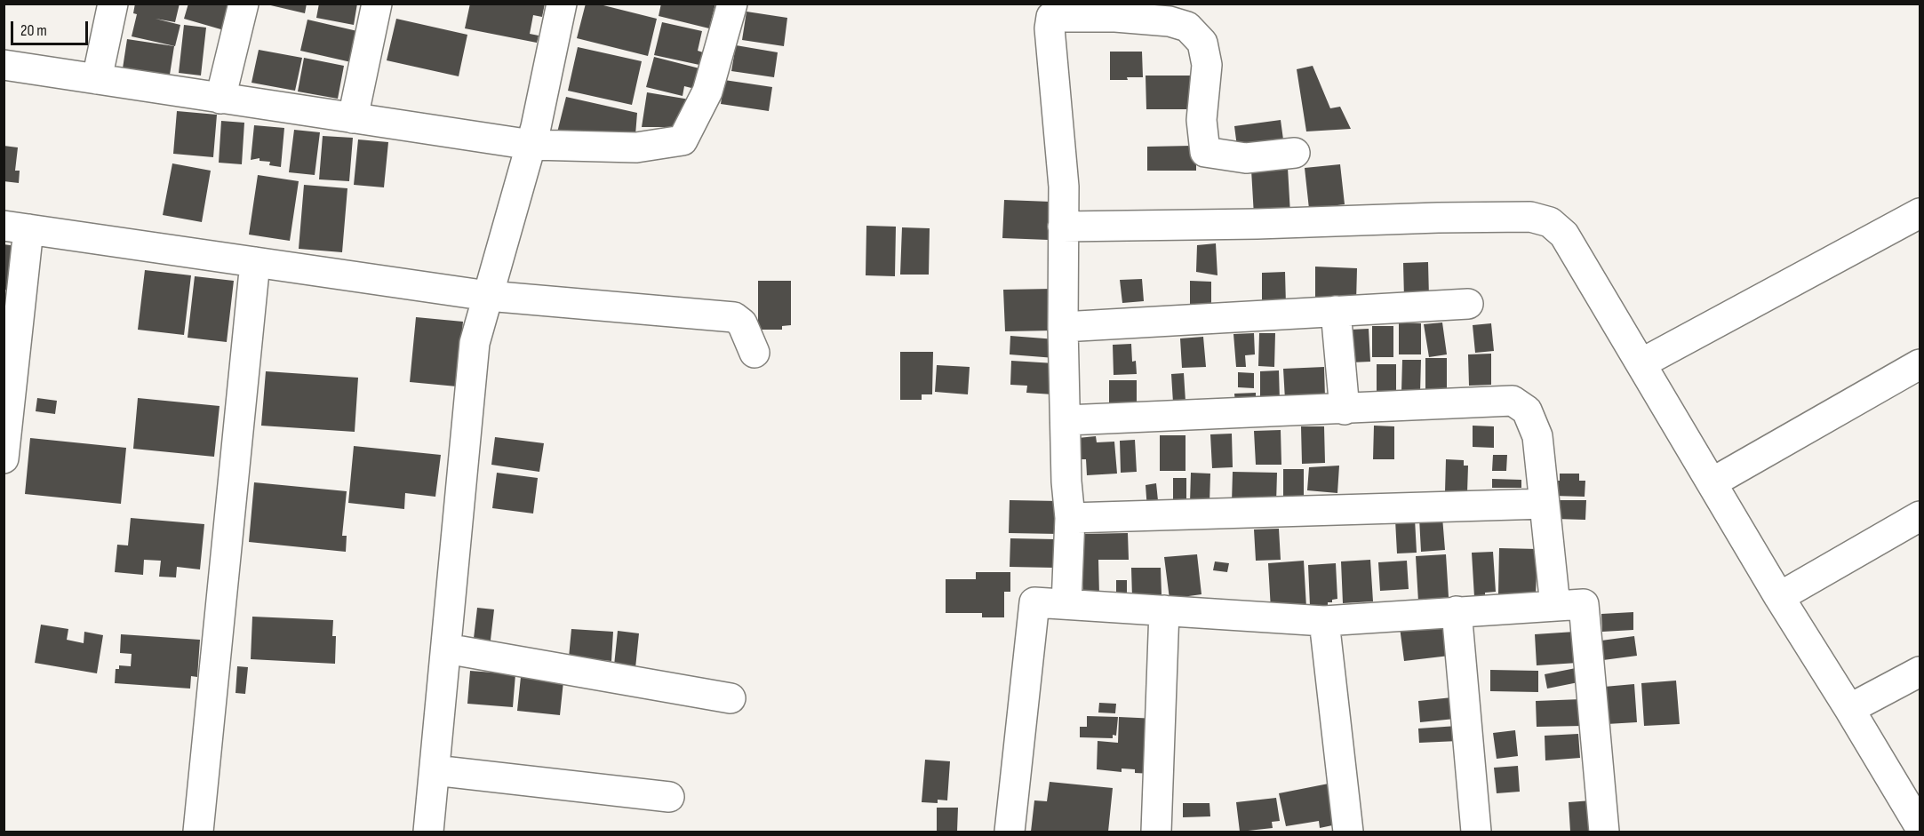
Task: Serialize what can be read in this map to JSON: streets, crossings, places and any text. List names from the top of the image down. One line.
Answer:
{"scale_bar":"20 m"}
